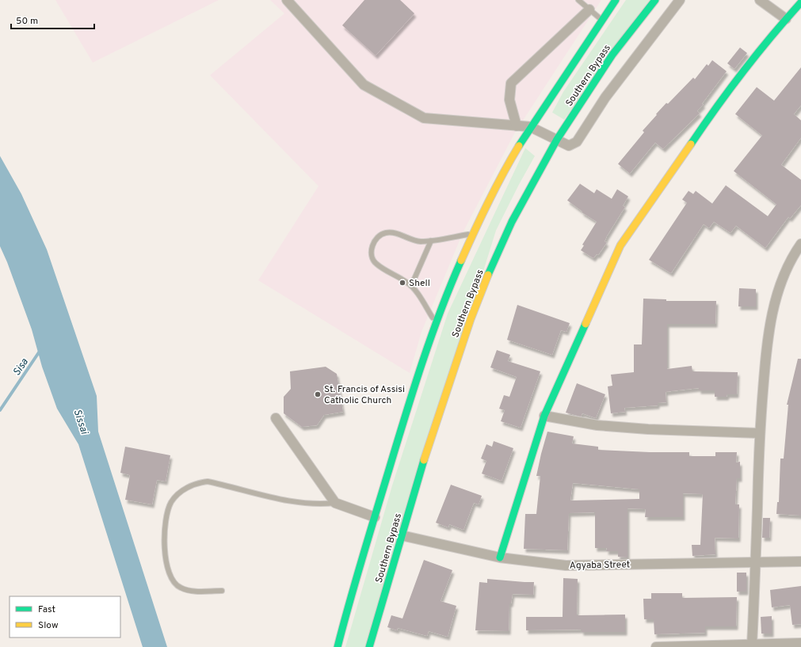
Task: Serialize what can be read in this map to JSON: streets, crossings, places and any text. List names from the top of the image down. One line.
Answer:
{"streets":{"main road":["Southern Bypass"],"street":["Agyaba Street"]},"crossings":[["Southern Bypass","Agyaba Street"]],"water":["Sisa","Sissai"],"places":["Shell","St. Francis of Assisi Catholic Church"],"legend":["Fast","Slow"],"scale_bar":"50 m"}
